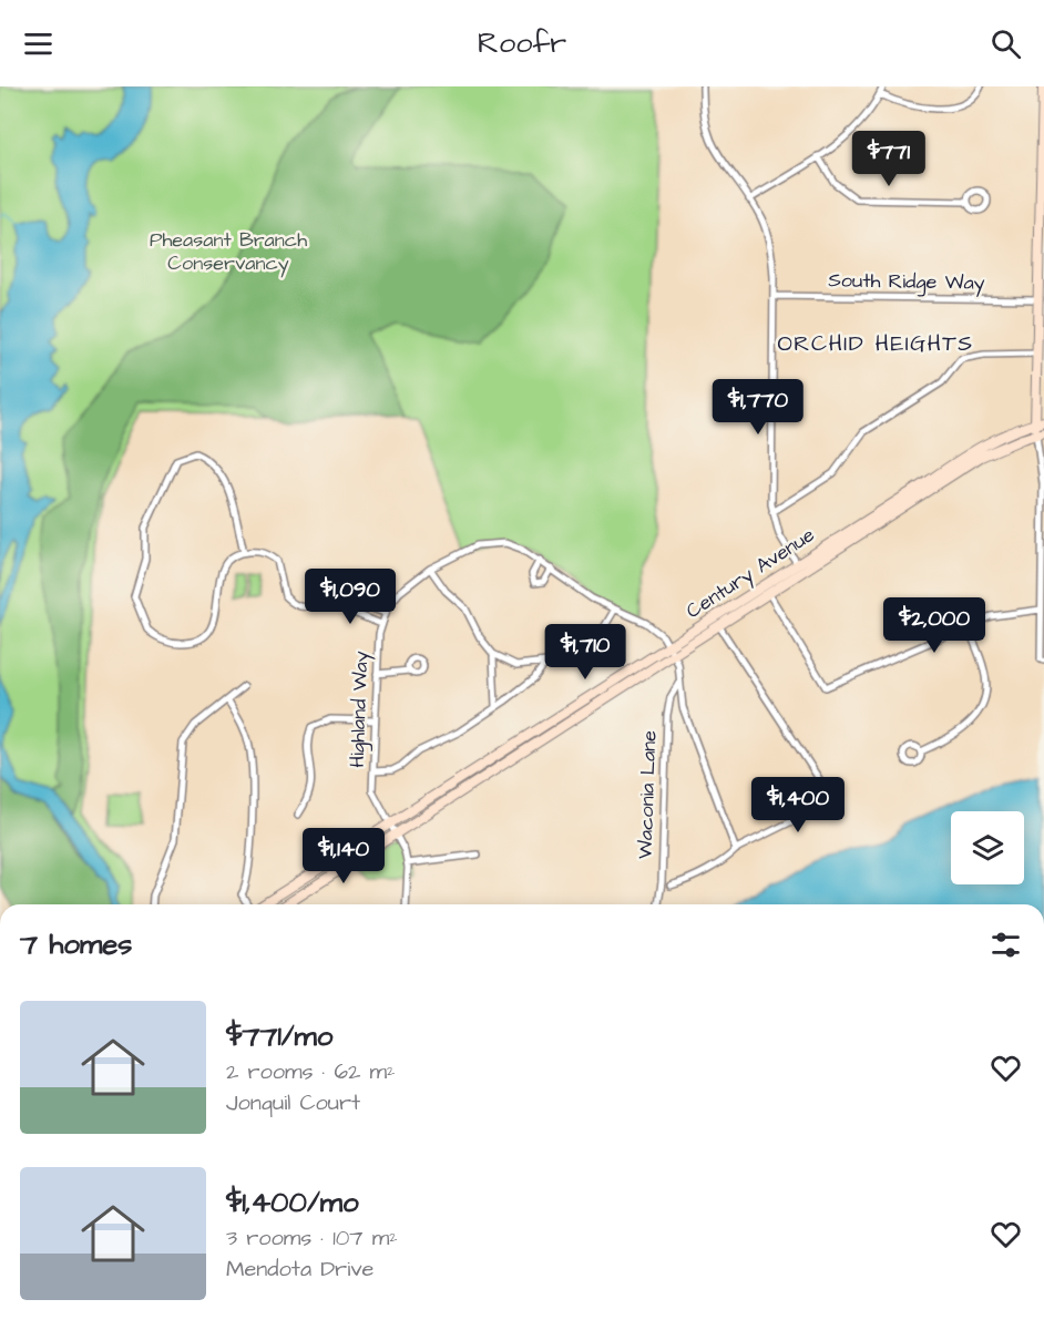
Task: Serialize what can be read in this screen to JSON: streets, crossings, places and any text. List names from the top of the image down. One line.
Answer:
{"streets":{"main road":["Century Avenue"],"street":["South Ridge Way","Highland Way","Waconia Lane"]},"crossings":[["Century Avenue","Highland Way"]],"districts":["ORCHID HEIGHTS"],"parks":["Pheasant Branch Conservancy"],"page":{"header":"Roofr","price":["$771","$1,770","$1,090","$2,000","$1,710","$1,400","$1,140"],"heading":"7 homes","list":[{"name":"$771/mo","note":"2 rooms · 62 m² · Jonquil Court"},{"name":"$1,400/mo","note":"3 rooms · 107 m² · Mendota Drive"}]}}
